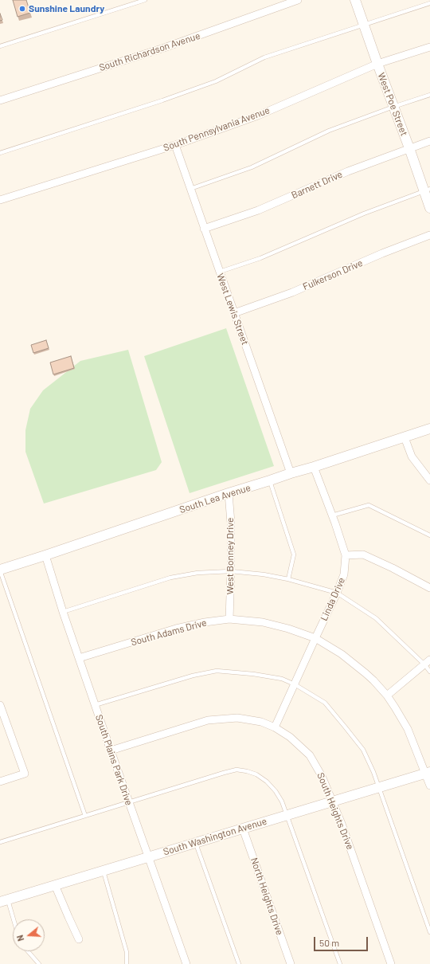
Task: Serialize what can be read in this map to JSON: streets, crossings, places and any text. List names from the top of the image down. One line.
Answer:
{"streets":{"street":["South Richardson Avenue","West Poe Street","South Pennsylvania Avenue","Barnett Drive","Fulkerson Drive","West Lewis Street","South Lea Avenue","West Bonney Drive","Linda Drive","South Adams Drive","South Plains Park Drive","South Heights Drive","South Washington Avenue","North Heights Drive"]},"crossings":[["West Poe Street","South Pennsylvania Avenue"],["West Poe Street","Barnett Drive"],["South Pennsylvania Avenue","West Lewis Street"],["Barnett Drive","West Lewis Street"],["Fulkerson Drive","West Lewis Street"],["West Lewis Street","South Lea Avenue"],["South Lea Avenue","West Bonney Drive"],["South Lea Avenue","Linda Drive"],["South Lea Avenue","South Plains Park Drive"],["West Bonney Drive","South Adams Drive"],["Linda Drive","South Adams Drive"],["Linda Drive","South Heights Drive"],["South Adams Drive","South Plains Park Drive"],["South Adams Drive","South Washington Avenue"],["South Plains Park Drive","South Heights Drive"],["South Plains Park Drive","South Washington Avenue"],["South Heights Drive","South Washington Avenue"],["South Washington Avenue","North Heights Drive"]],"places":["Sunshine Laundry"],"scale_bar":"50 m","north":"left"}
